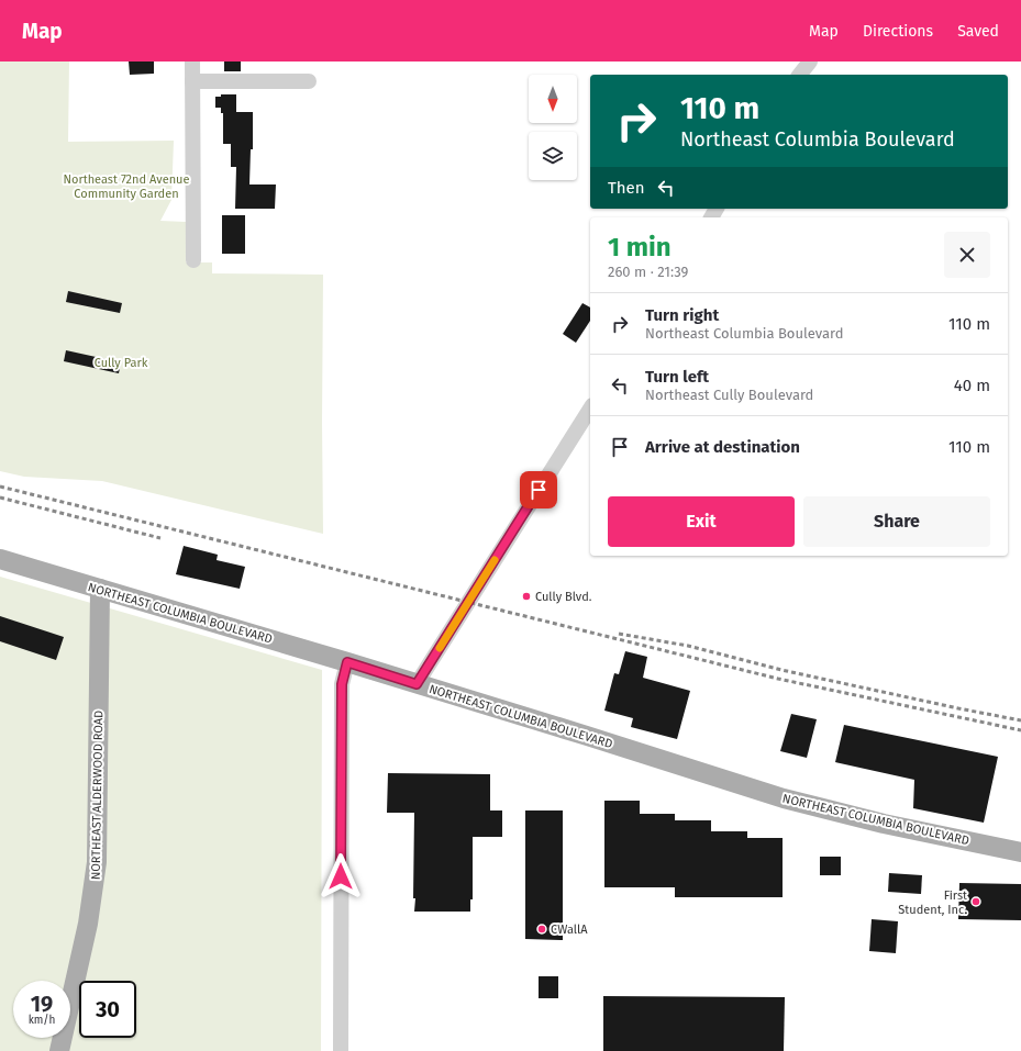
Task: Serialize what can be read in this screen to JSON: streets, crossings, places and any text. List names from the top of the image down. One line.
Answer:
{"streets":{"main road":["NORTHEAST COLUMBIA BOULEVARD","NORTHEAST ALDERWOOD ROAD"]},"crossings":[["NORTHEAST COLUMBIA BOULEVARD","NORTHEAST ALDERWOOD ROAD"]],"parks":["Northeast 72nd Avenue Community Garden","Cully Park"],"places":["Cully Blvd.","First Student, Inc.","CWallA"],"north":"bottom","page":{"header":"Map","nav":["Map","Directions","Saved"],"turn":["110 m","Northeast Columbia Boulevard"],"then":"Then","heading":["1 min","260 m · 21:39"],"list":[{"name":"Turn right","note":"Northeast Columbia Boulevard","value":"110 m"},{"name":"Turn left","note":"Northeast Cully Boulevard","value":"40 m"},{"name":"Arrive at destination","value":"110 m"}],"buttons":["Exit","Share"],"speed":"19 km/h","limit":"30"}}
